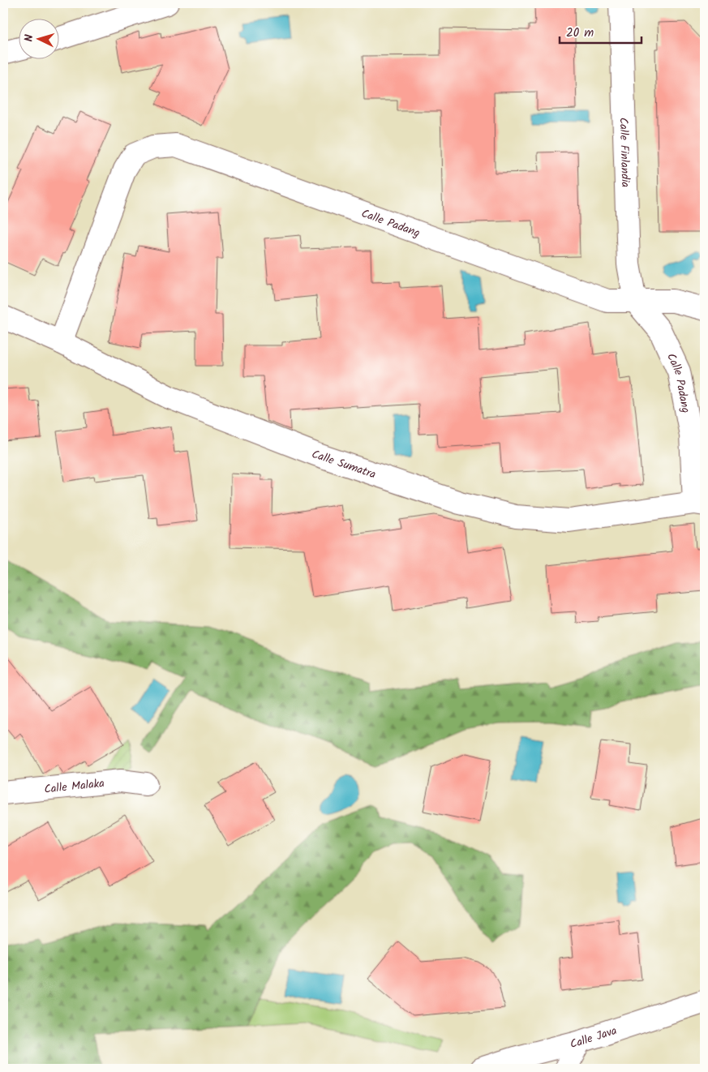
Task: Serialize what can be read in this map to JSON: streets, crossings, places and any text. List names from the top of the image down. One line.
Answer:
{"streets":{"street":["Calle Finlandia","Calle Padang","Calle Sumatra","Calle Malaka","Calle Java"]},"crossings":[["Calle Finlandia","Calle Padang"],["Calle Padang","Calle Sumatra"]],"scale_bar":"20 m","north":"left"}
